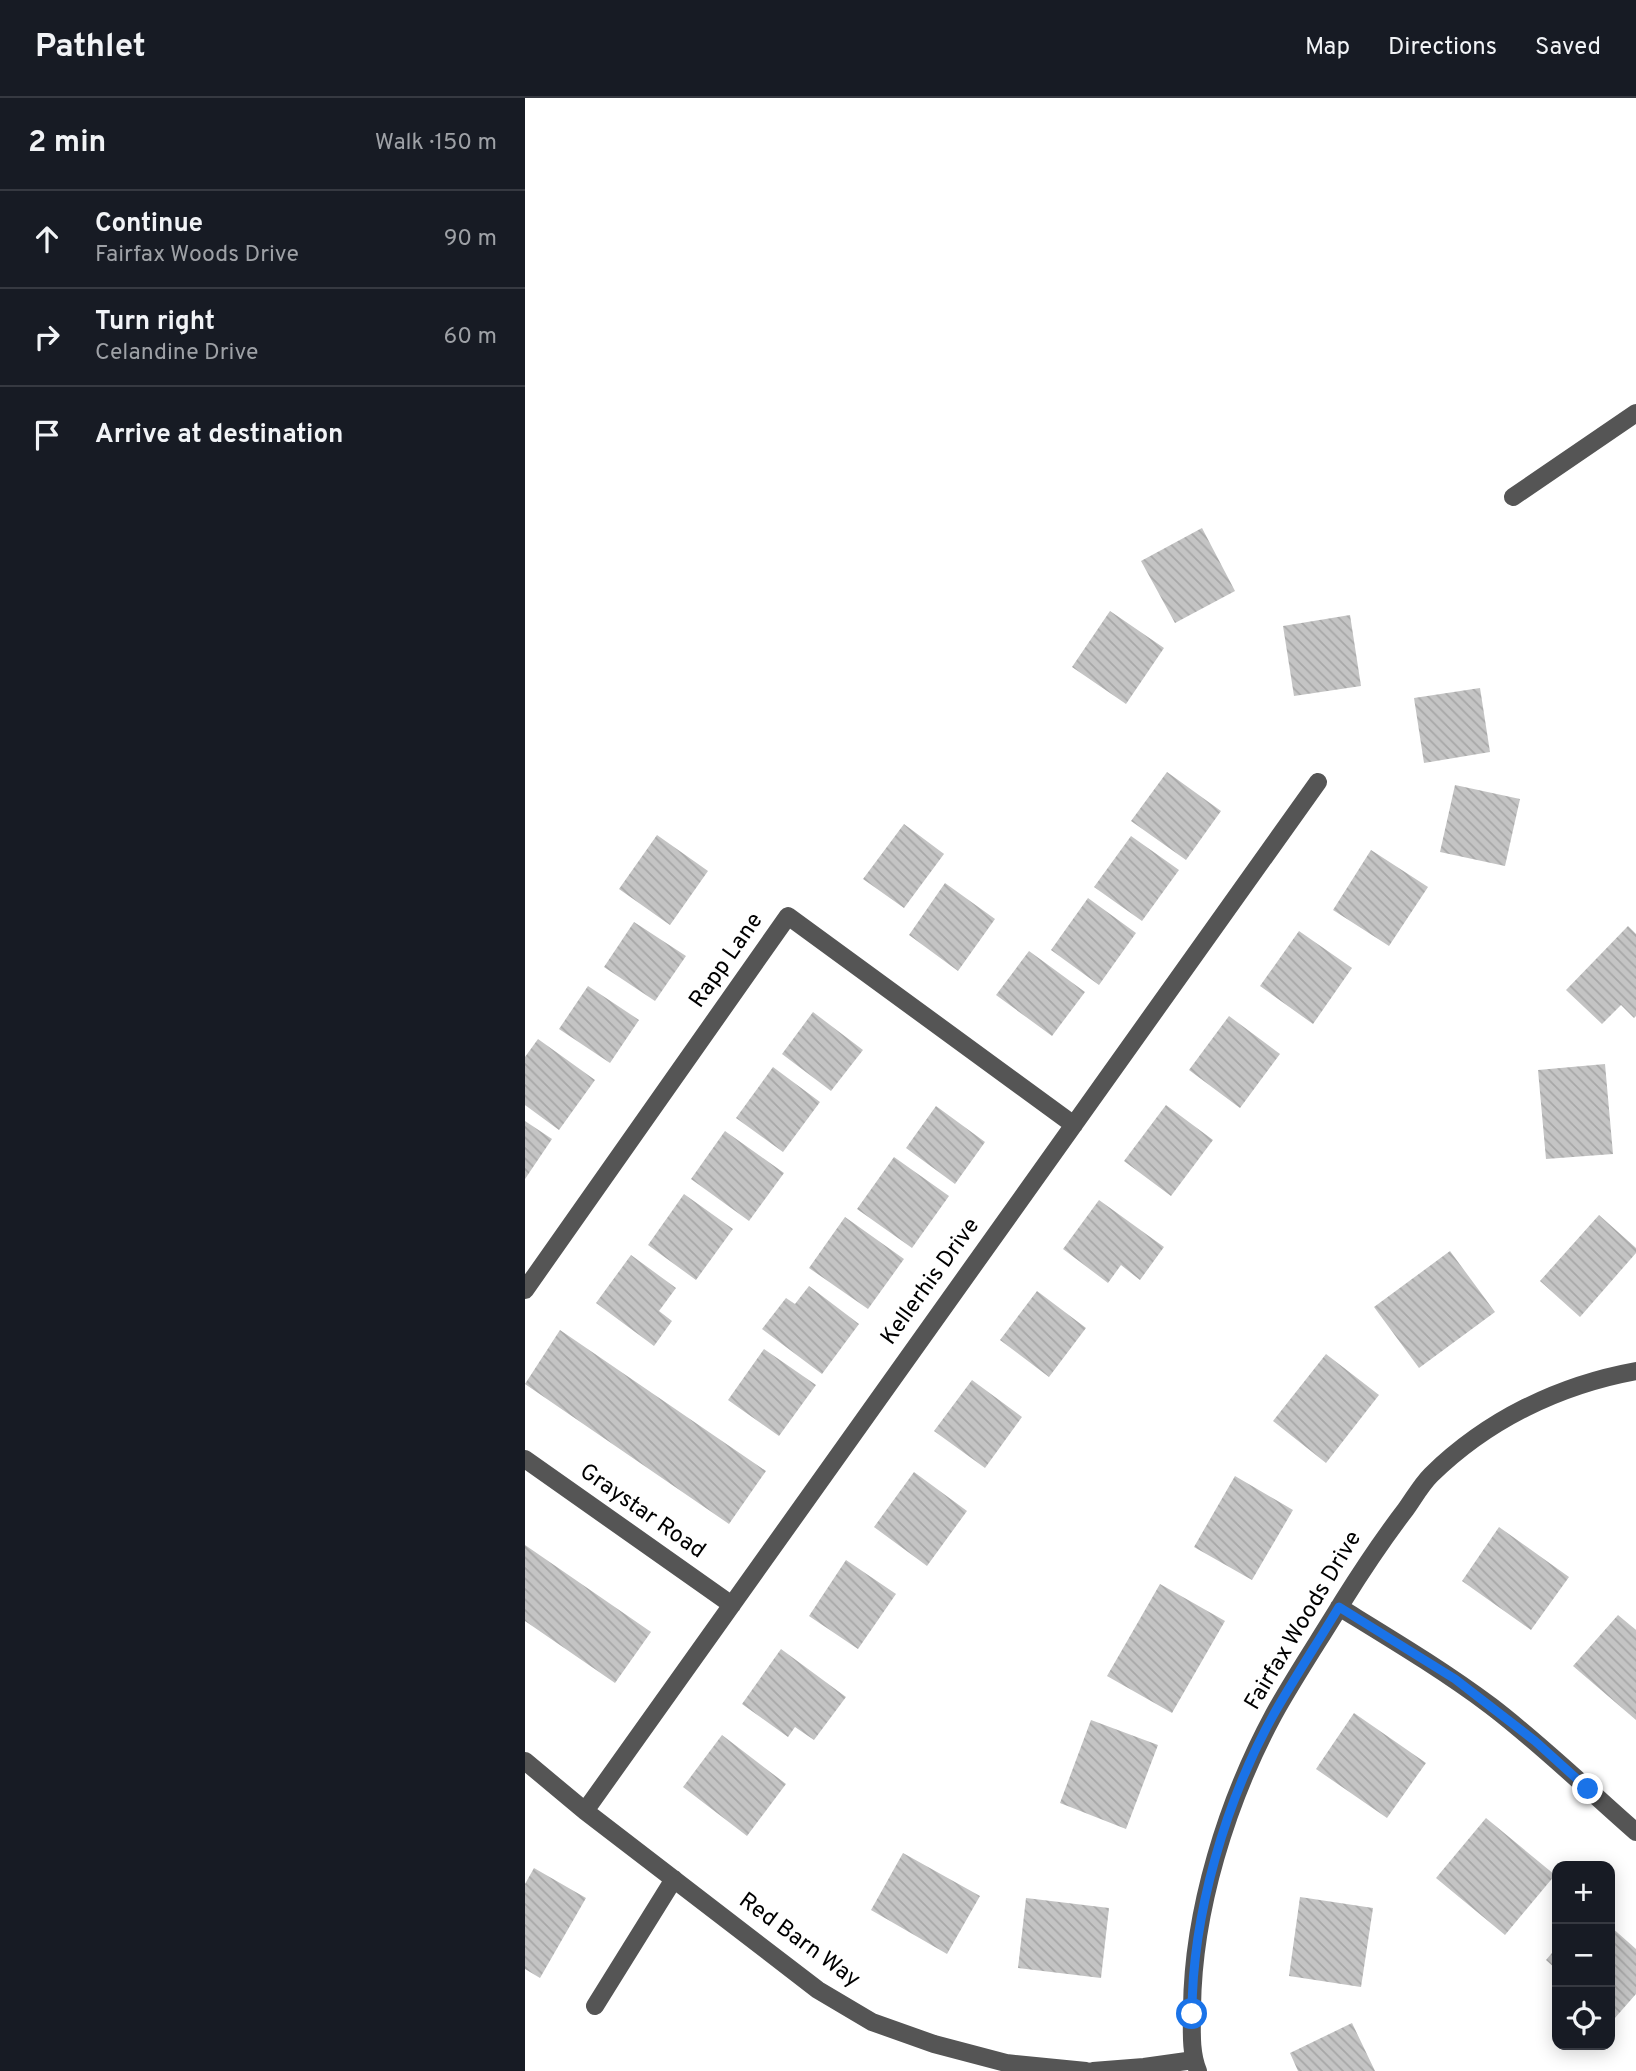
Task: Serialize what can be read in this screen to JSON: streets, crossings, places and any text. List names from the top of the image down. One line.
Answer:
{"streets":{"street":["Rapp Lane","Kellerhis Drive","Graystar Road","Fairfax Woods Drive","Red Barn Way"]},"crossings":[["Rapp Lane","Kellerhis Drive"],["Kellerhis Drive","Graystar Road"],["Kellerhis Drive","Red Barn Way"]],"page":{"header":"Pathlet","nav":["Map","Directions","Saved"],"heading":["2 min","Walk · 150 m"],"list":[["Continue","Fairfax Woods Drive","90 m"],["Turn right","Celandine Drive","60 m"],"Arrive at destination"],"map_buttons":["+","−"]}}
